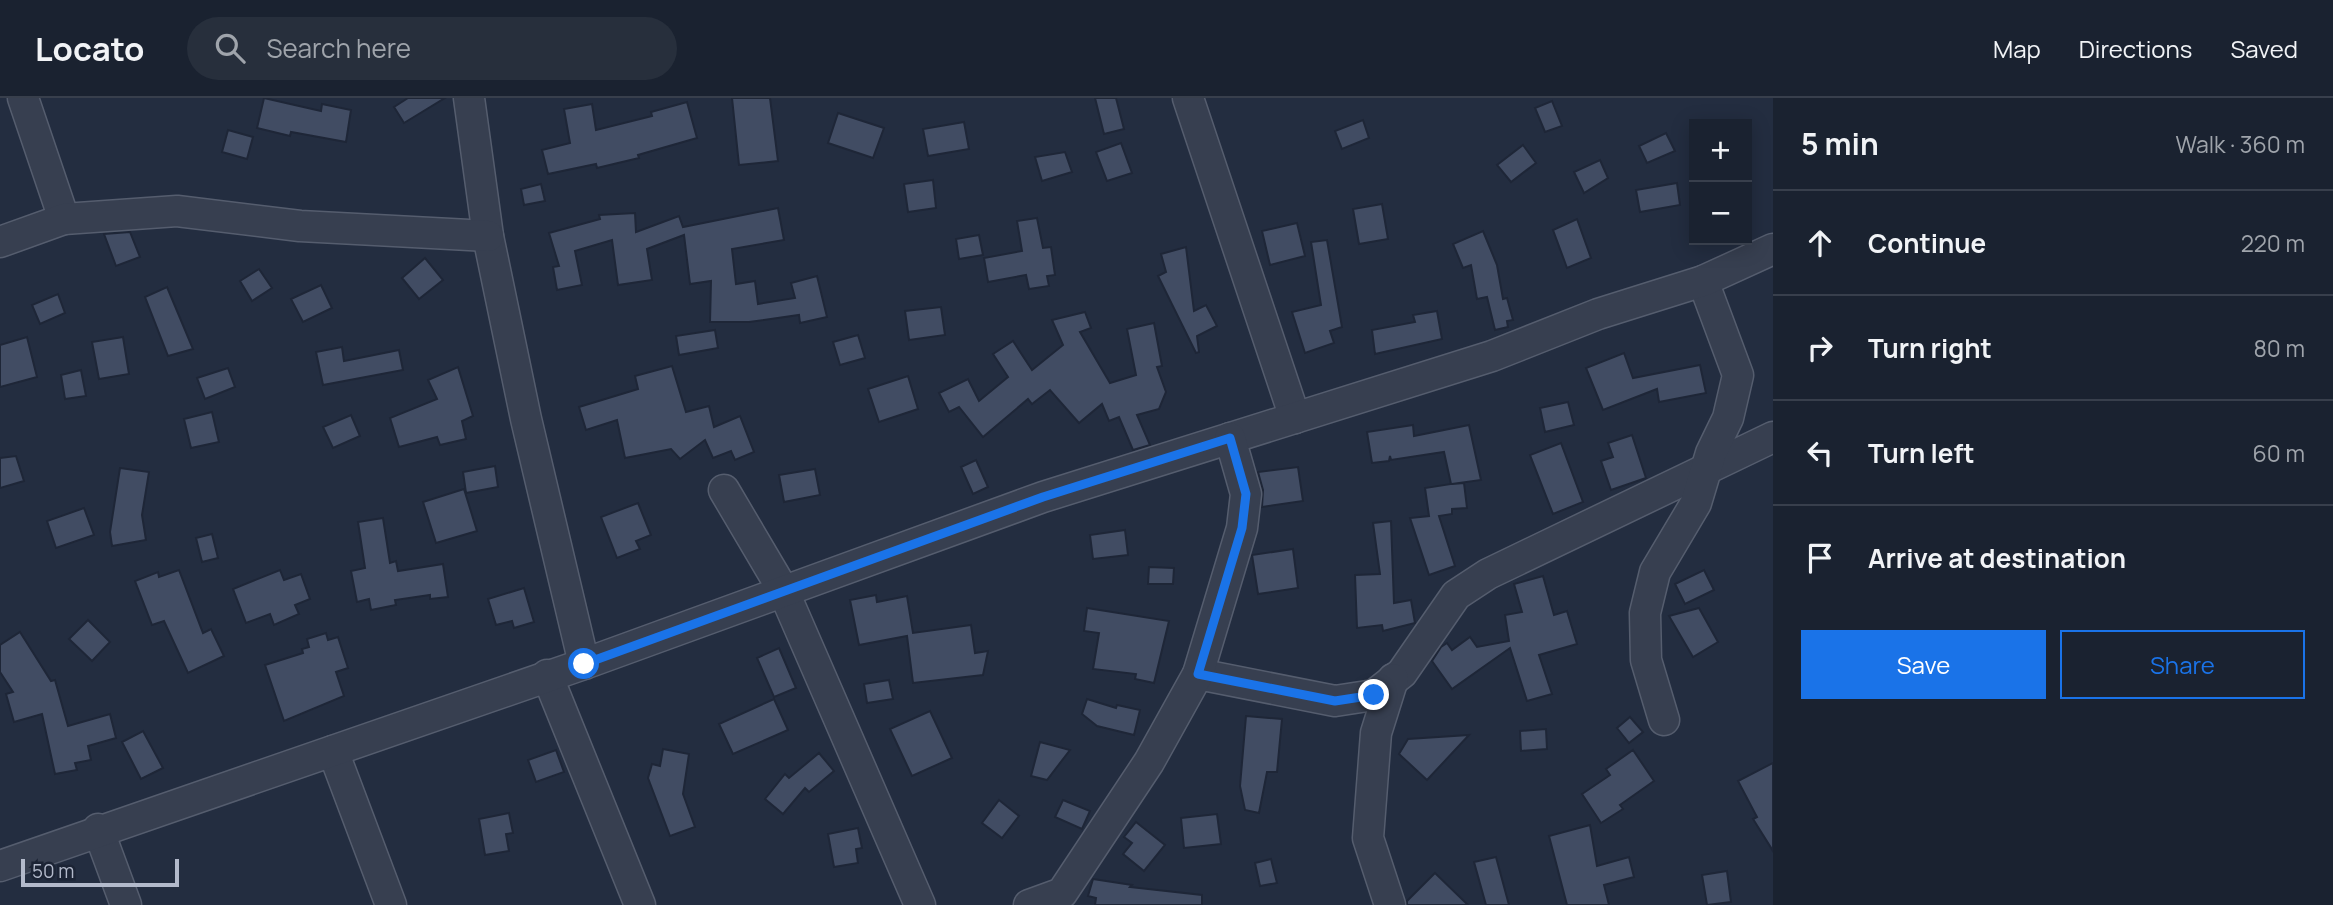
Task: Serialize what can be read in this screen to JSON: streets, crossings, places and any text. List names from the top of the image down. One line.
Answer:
{"scale_bar":"50 m","page":{"header":"Locato","search":"Search here","nav":["Map","Directions","Saved"],"heading":["5 min","Walk · 360 m"],"map_buttons":["+","−"],"list":[["Continue","220 m"],["Turn right","80 m"],["Turn left","60 m"],"Arrive at destination"],"buttons":["Save","Share"],"scale":"50 m"}}
